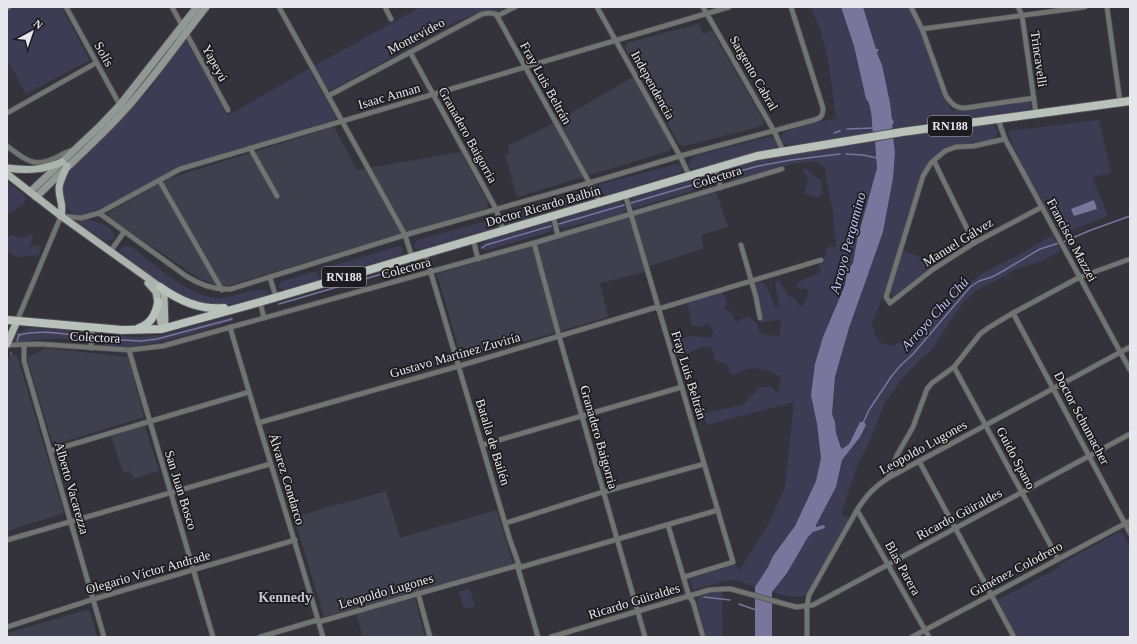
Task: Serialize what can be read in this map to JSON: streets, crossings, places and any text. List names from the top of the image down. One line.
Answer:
{"streets":{"highway":["RN188","Doctor Ricardo Balbín"],"street":["Montevideo","Solís","Trincavelli","Yapeyú","Sargento Cabral","Fray Luis Beltrán","Independencia","Isaac Annan","Granadero Baigorria","Colectora","Francisco Mazzei","Manuel Gálvez","Gustavo Martínez Zuviría","Doctor Schumacher","Batalla de Bailén","Leopoldo Lugones","Guido Spano","Álvarez Condarco","Alberto Vacarezza","San Juan Bosco","Ricardo Güiraldes","Blas Parera","Giménez Colodrero","Olegario Víctor Andrade"]},"crossings":[["Montevideo","Fray Luis Beltrán"],["Montevideo","Granadero Baigorria"],["Trincavelli","RN188"],["Sargento Cabral","Isaac Annan"],["Sargento Cabral","Doctor Ricardo Balbín"],["Fray Luis Beltrán","Isaac Annan"],["Fray Luis Beltrán","Colectora"],["Fray Luis Beltrán","Doctor Ricardo Balbín"],["Fray Luis Beltrán","Gustavo Martínez Zuviría"],["Fray Luis Beltrán","Leopoldo Lugones"],["Independencia","Isaac Annan"],["Independencia","Doctor Ricardo Balbín"],["Isaac Annan","Granadero Baigorria"],["RN188","Doctor Ricardo Balbín"],["RN188","Francisco Mazzei"],["Granadero Baigorria","Colectora"],["Granadero Baigorria","Doctor Ricardo Balbín"],["Granadero Baigorria","Gustavo Martínez Zuviría"],["Granadero Baigorria","Leopoldo Lugones"],["Granadero Baigorria","Ricardo Güiraldes"],["Colectora","Batalla de Bailén"],["Colectora","Álvarez Condarco"],["Colectora","Alberto Vacarezza"],["Colectora","San Juan Bosco"],["Doctor Ricardo Balbín","Francisco Mazzei"],["Doctor Ricardo Balbín","Batalla de Bailén"],["Francisco Mazzei","Manuel Gálvez"],["Francisco Mazzei","Leopoldo Lugones"],["Gustavo Martínez Zuviría","Batalla de Bailén"],["Gustavo Martínez Zuviría","Álvarez Condarco"],["Doctor Schumacher","Leopoldo Lugones"],["Doctor Schumacher","Ricardo Güiraldes"],["Doctor Schumacher","Giménez Colodrero"],["Batalla de Bailén","Leopoldo Lugones"],["Leopoldo Lugones","Guido Spano"],["Leopoldo Lugones","Álvarez Condarco"],["Leopoldo Lugones","Ricardo Güiraldes"],["Leopoldo Lugones","Blas Parera"],["Guido Spano","Ricardo Güiraldes"],["Guido Spano","Giménez Colodrero"],["Álvarez Condarco","Olegario Víctor Andrade"],["Alberto Vacarezza","Olegario Víctor Andrade"],["San Juan Bosco","Olegario Víctor Andrade"],["Ricardo Güiraldes","Blas Parera"],["Blas Parera","Giménez Colodrero"]],"districts":["Kennedy"],"water":["Arroyo Pergamino","Arroyo Chu Chú"],"north":"top right"}
